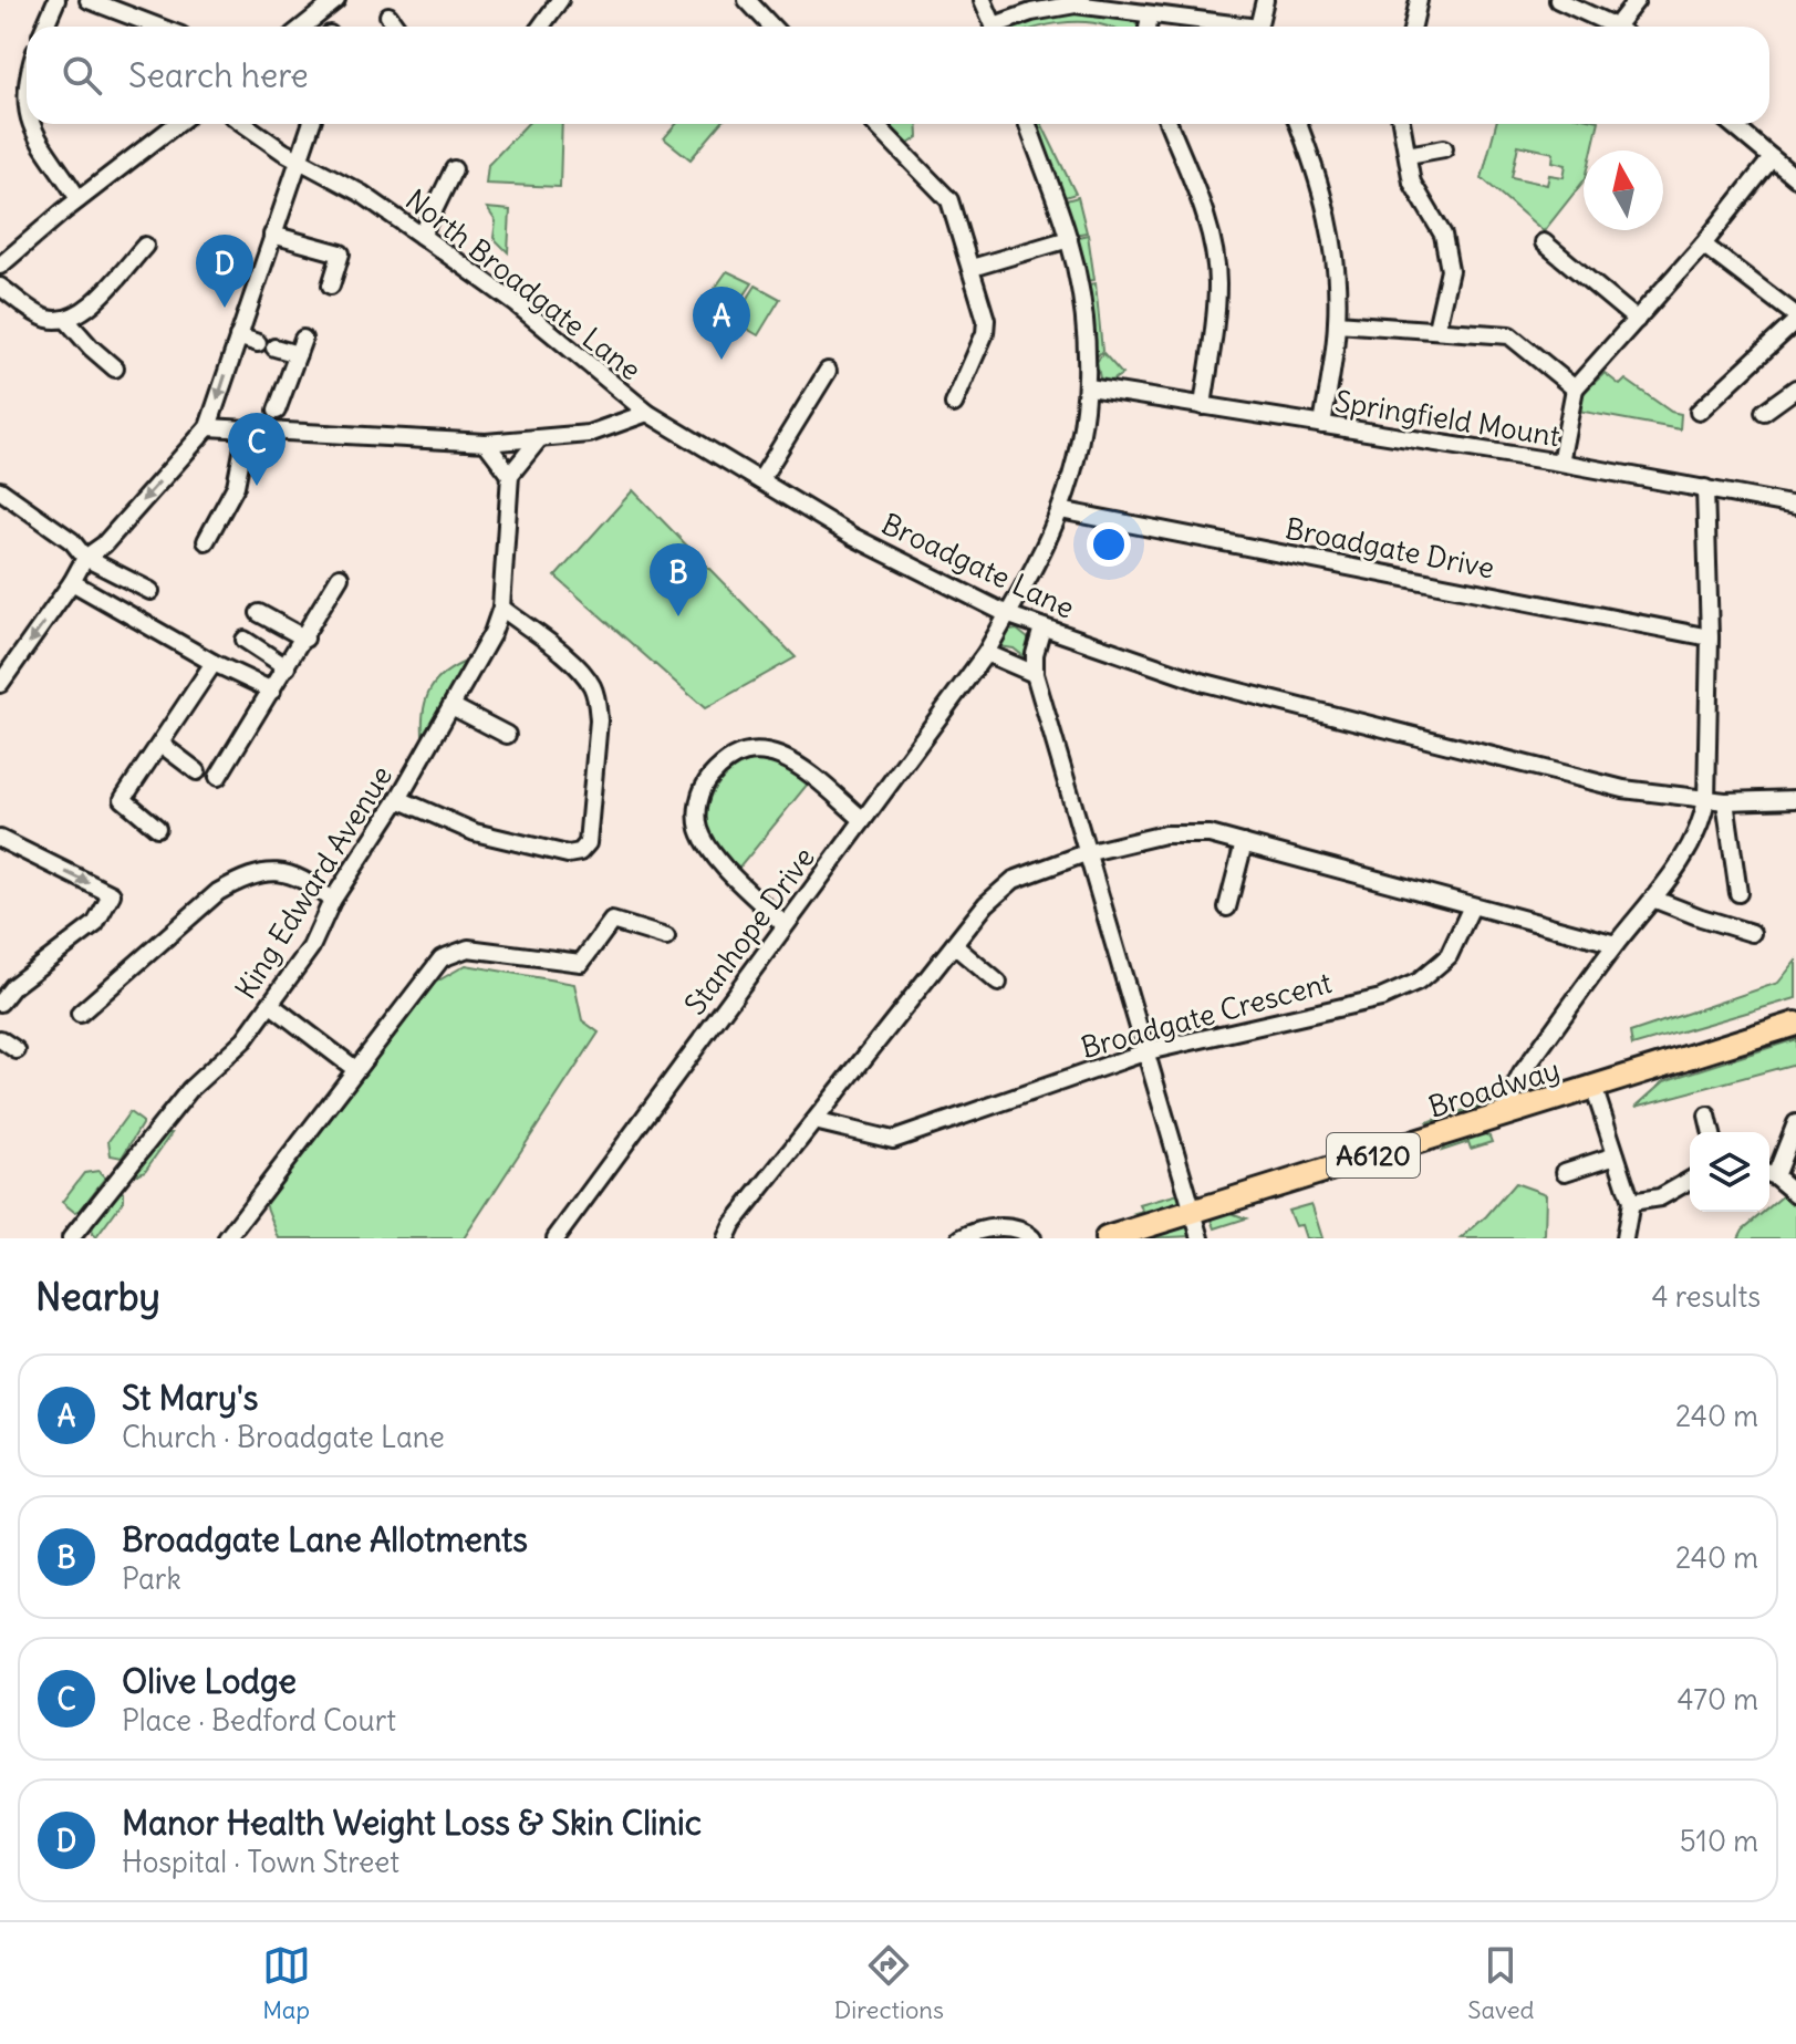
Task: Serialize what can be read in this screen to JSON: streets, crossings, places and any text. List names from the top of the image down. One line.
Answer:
{"streets":{"highway":["Broadway","A6120"],"street":["North Broadgate Lane","Springfield Mount","Broadgate Drive","Broadgate Lane","King Edward Avenue","Stanhope Drive","Broadgate Crescent"]},"crossings":[["North Broadgate Lane","Broadgate Lane"],["Springfield Mount","Stanhope Drive"],["Broadgate Drive","Stanhope Drive"],["Broadgate Lane","Stanhope Drive"]],"north":"top","page":{"search":"Search here","pins":["D","A","C","B"],"heading":["Nearby","4 results"],"list":[{"mark":"A","name":"St Mary's","note":"Church · Broadgate Lane","value":"240 m"},{"mark":"B","name":"Broadgate Lane Allotments","note":"Park","value":"240 m"},{"mark":"C","name":"Olive Lodge","note":"Place · Bedford Court","value":"470 m"},{"mark":"D","name":"Manor Health Weight Loss & Skin Clinic","note":"Hospital · Town Street","value":"510 m"}],"nav":["Map","Directions","Saved"]}}
